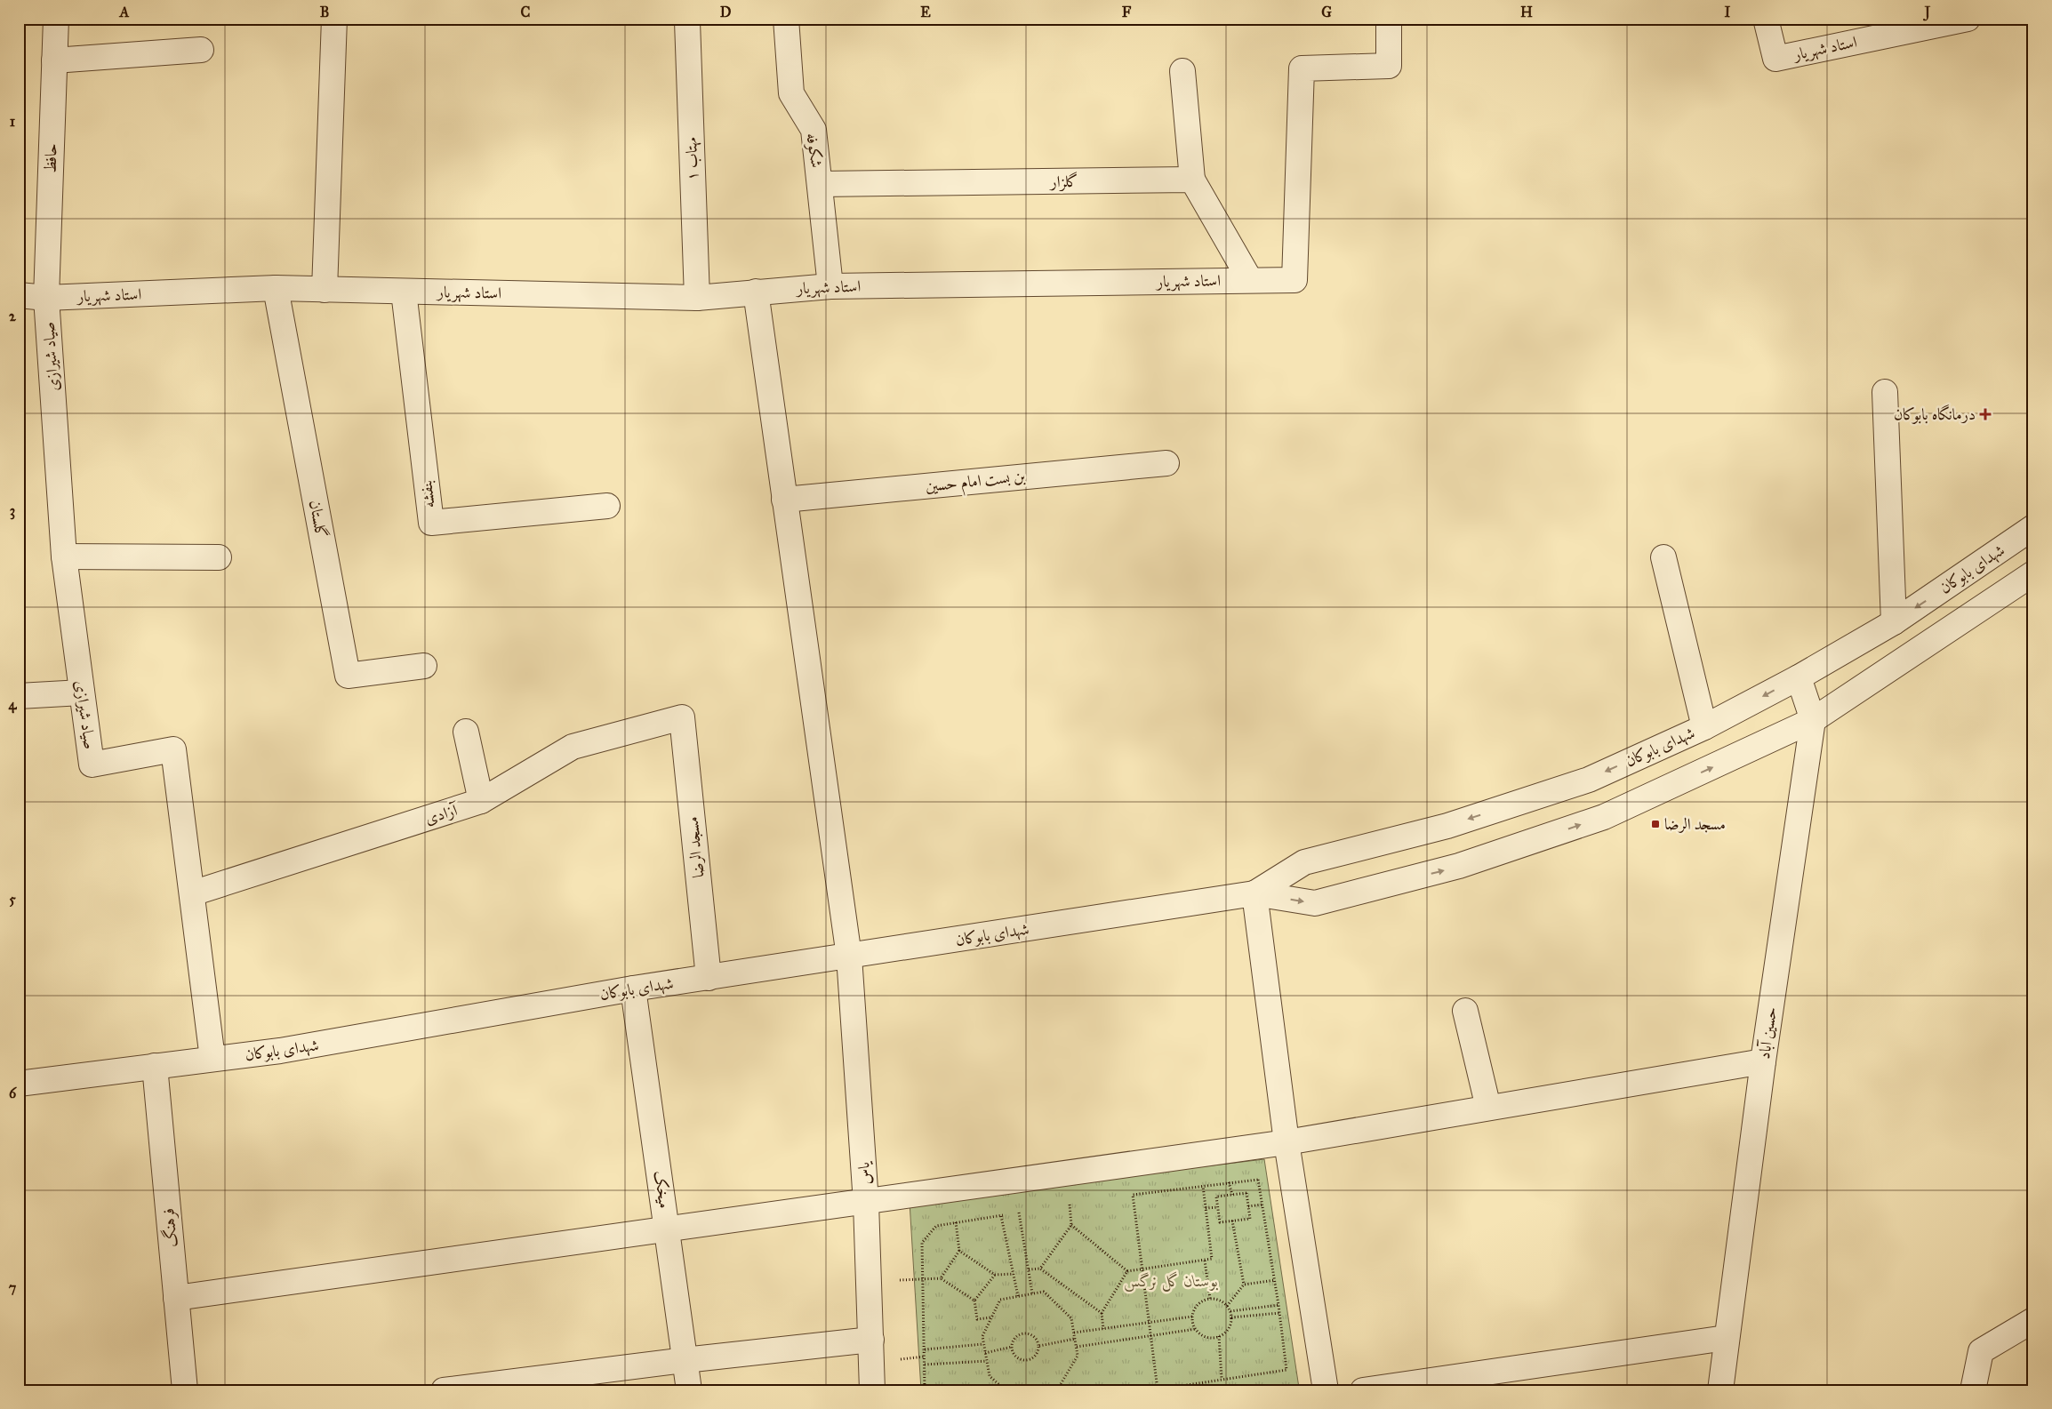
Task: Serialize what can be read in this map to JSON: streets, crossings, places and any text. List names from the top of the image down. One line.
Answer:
{"streets":{"street":["استاد شهریار","شکوفه","حافظ","مهتاب ۱","گلزار","صیاد شیرازی","بن بست امام حسین","بنفشه","گلستان","شهدای بابوکان","آزادی","مسجد الرضا","حسین آباد","یاس","میخک","فرهنگ"]},"crossings":[["استاد شهریار","شکوفه"],["استاد شهریار","حافظ"],["استاد شهریار","مهتاب ۱"],["استاد شهریار","صیاد شیرازی"],["استاد شهریار","بنفشه"],["استاد شهریار","گلستان"],["استاد شهریار","یاس"],["شکوفه","گلزار"],["حافظ","صیاد شیرازی"],["صیاد شیرازی","شهدای بابوکان"],["صیاد شیرازی","آزادی"],["بن بست امام حسین","یاس"],["شهدای بابوکان","مسجد الرضا"],["شهدای بابوکان","حسین آباد"],["شهدای بابوکان","یاس"],["شهدای بابوکان","میخک"],["شهدای بابوکان","فرهنگ"],["آزادی","مسجد الرضا"]],"parks":["بوستان گل نرگس"],"places":{"health":["درمانگاه بابوکان"],"transit":["مسجد الرضا"]},"grid":{"columns":["A","B","C","D","E","F","G","H","I","J"],"rows":["1","2","3","4","5","6","7"]}}
